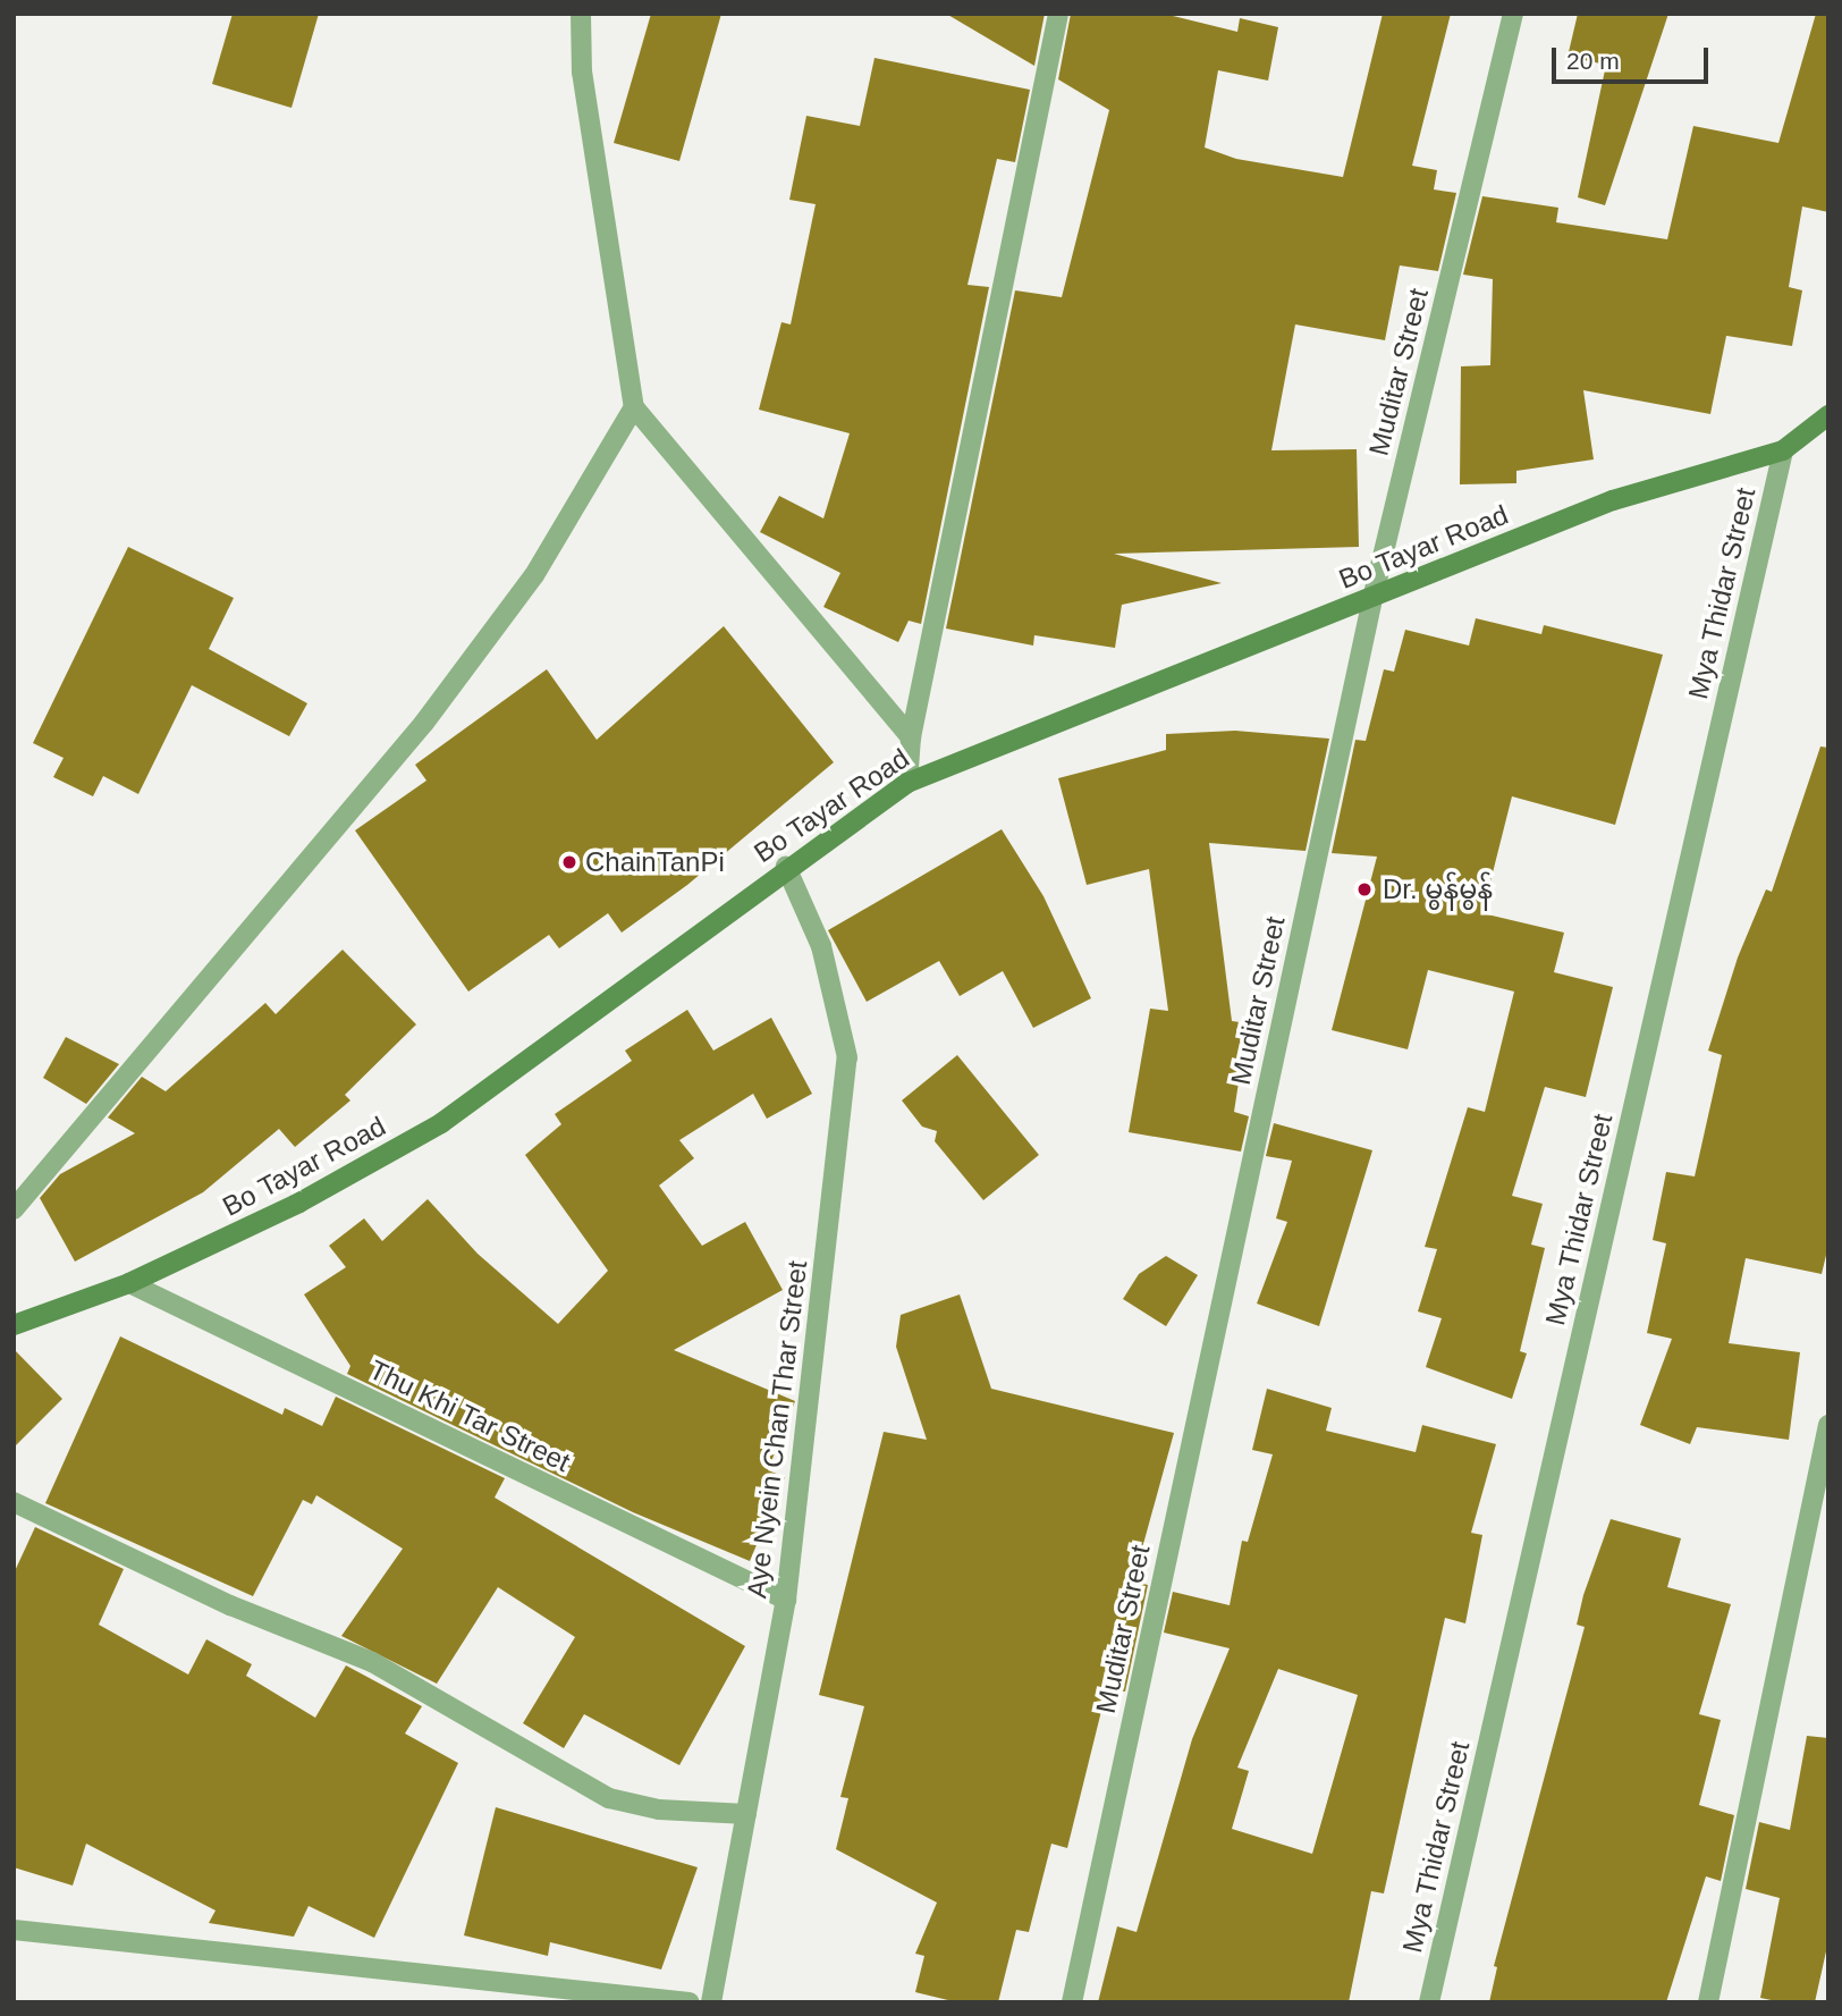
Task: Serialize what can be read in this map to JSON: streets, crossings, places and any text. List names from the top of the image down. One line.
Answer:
{"streets":{"main road":["Bo Tayar Road"],"street":["Muditar Street","Mya Thidar Street","Thu Khi Tar Street","Aye Nyein Chan Thar Street"]},"crossings":[["Muditar Street","Bo Tayar Road"],["Bo Tayar Road","Mya Thidar Street"],["Bo Tayar Road","Thu Khi Tar Street"],["Bo Tayar Road","Aye Nyein Chan Thar Street"],["Thu Khi Tar Street","Aye Nyein Chan Thar Street"]],"places":["ChainTanPi","Dr. မွန်မွန်"],"scale_bar":"20 m"}
